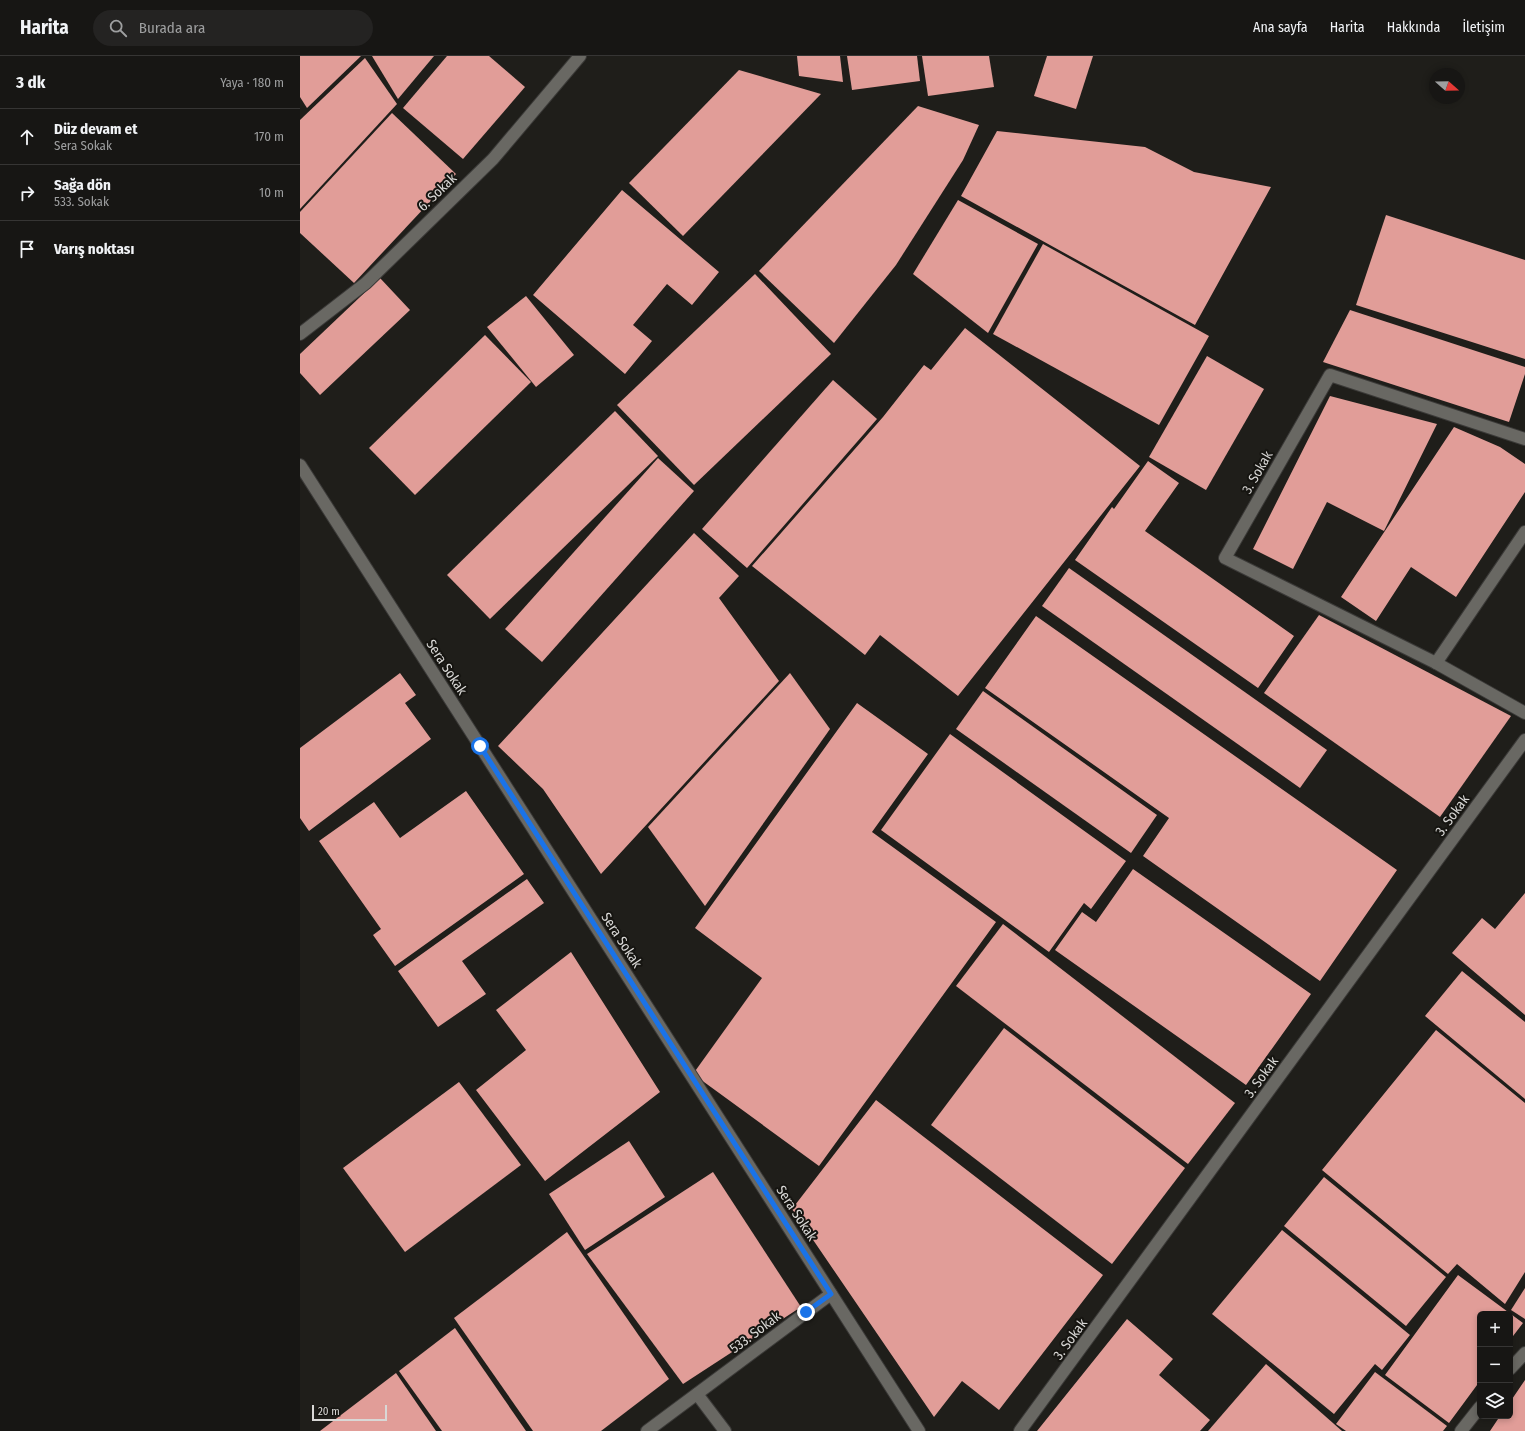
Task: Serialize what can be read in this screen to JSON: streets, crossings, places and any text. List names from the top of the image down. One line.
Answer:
{"streets":{"street":["6. Sokak","3. Sokak","Sera Sokak","533. Sokak"]},"crossings":[["Sera Sokak","533. Sokak"]],"scale_bar":"20 m","north":"right","page":{"header":"Harita","search":"Burada ara","nav":["Ana sayfa","Harita","Hakkında","İletişim"],"heading":["3 dk","Yaya · 180 m"],"list":[["Düz devam et","Sera Sokak","170 m"],["Sağa dön","533. Sokak","10 m"],"Varış noktası"],"map_buttons":["+","−"],"scale":"20 m"}}
